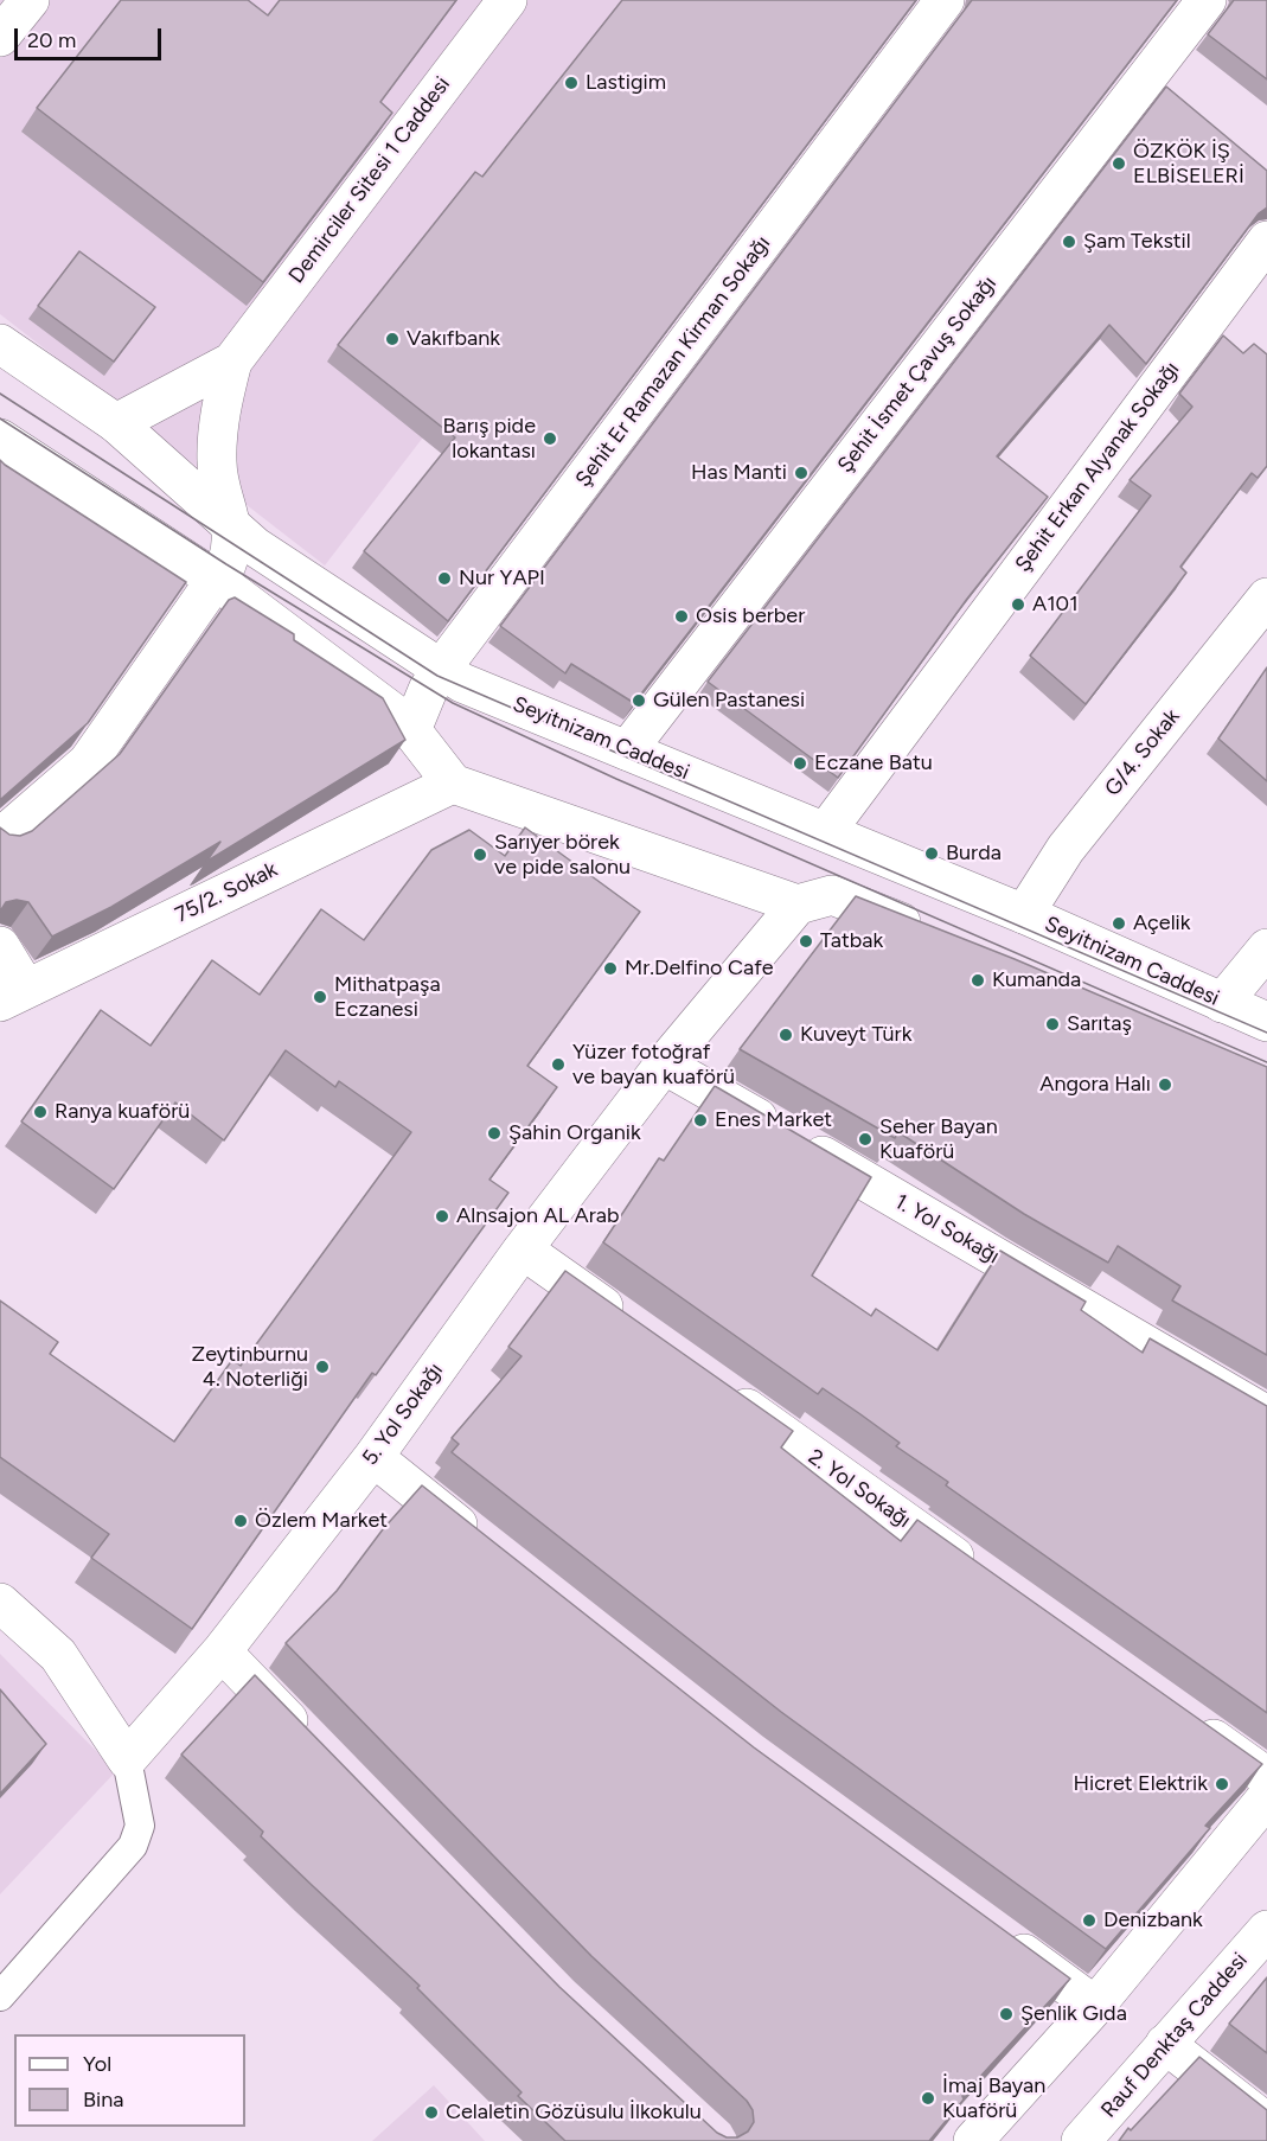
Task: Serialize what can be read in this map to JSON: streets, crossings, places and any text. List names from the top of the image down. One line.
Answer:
{"streets":{"street":["Demirciler Sitesi 1 Caddesi","Şehit Er Ramazan Kirman Sokağı","Şehit İsmet Çavuş Sokağı","Şehit Erkan Alyanak Sokağı","Seyitnizam Caddesi","G/4. Sokak","75/2. Sokak","1. Yol Sokağı","5. Yol Sokağı","2. Yol Sokağı","Rauf Denktaş Caddesi"]},"crossings":[["Demirciler Sitesi 1 Caddesi","Seyitnizam Caddesi"],["Şehit Er Ramazan Kirman Sokağı","Seyitnizam Caddesi"],["Şehit İsmet Çavuş Sokağı","Seyitnizam Caddesi"],["Şehit Erkan Alyanak Sokağı","Seyitnizam Caddesi"],["Seyitnizam Caddesi","G/4. Sokak"],["1. Yol Sokağı","5. Yol Sokağı"]],"places":["Lastigim","ÖZKÖK İŞ ELBİSELERİ","Şam Tekstil","Vakıfbank","Barış pide lokantası","Has Manti","Nur YAPI","A101","Osis berber","Gülen Pastanesi","Eczane Batu","Burda","Sarıyer börek ve pide salonu","Açelik","Tatbak","Mr.Delfino Cafe","Kumanda","Mithatpaşa Eczanesi","Sarıtaş","Kuveyt Türk","Yüzer fotoğraf ve bayan kuaförü","Angora Halı","Ranya kuaförü","Enes Market","Şahin Organik","Seher Bayan Kuaförü","Alnsajon AL Arab","Zeytinburnu 4. Noterliği","Özlem Market","Hicret Elektrik","Denizbank","Şenlik Gıda","İmaj Bayan Kuaförü","Celaletin Gözüsulu İlkokulu"],"legend":["Yol","Bina"],"scale_bar":"20 m"}
